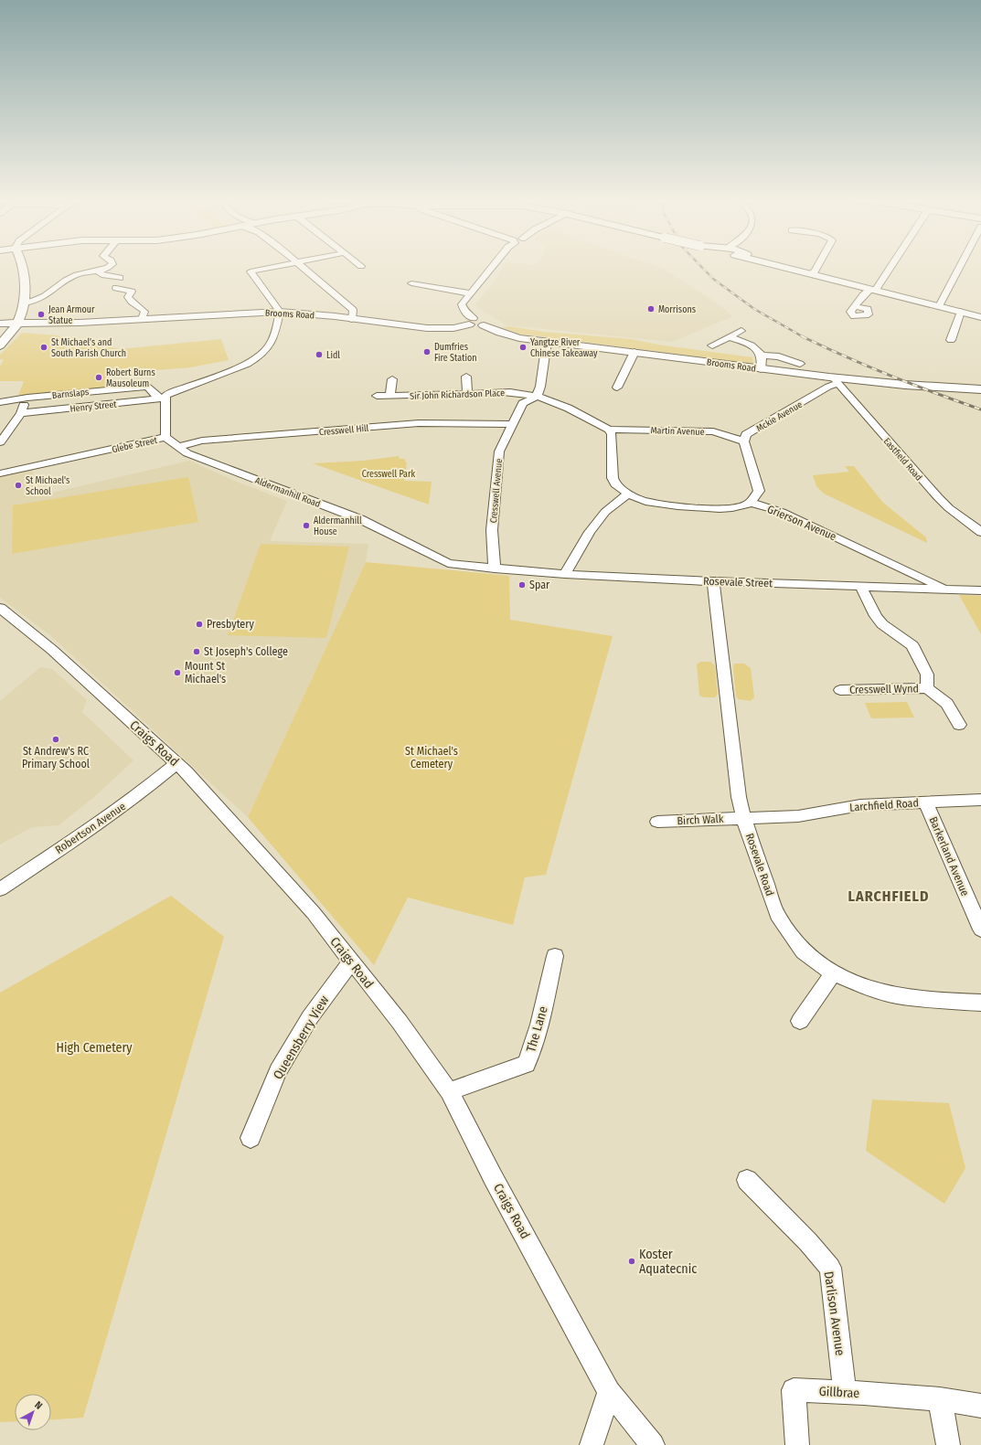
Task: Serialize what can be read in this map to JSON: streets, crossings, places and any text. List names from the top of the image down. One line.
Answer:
{"streets":{"main road":["Brooms Road"],"street":["Barnslaps","Sir John Richardson Place","Henry Street","Mckie Avenue","Cresswell Hill","Martin Avenue","Glebe Street","Eastfield Road","Cresswell Avenue","Aldermanhill Road","Grierson Avenue","Rosevale Street","Cresswell Wynd","Craigs Road","Larchfield Road","Birch Walk","Robertson Avenue","Barkerland Avenue","Rosevale Road","The Lane","Queensberry View","Darlison Avenue","Gillbrae"]},"crossings":[["Brooms Road","Mckie Avenue"],["Brooms Road","Eastfield Road"],["Barnslaps","Henry Street"],["Barnslaps","Glebe Street"],["Sir John Richardson Place","Martin Avenue"],["Sir John Richardson Place","Cresswell Avenue"],["Henry Street","Glebe Street"],["Mckie Avenue","Martin Avenue"],["Mckie Avenue","Eastfield Road"],["Cresswell Hill","Cresswell Avenue"],["Cresswell Hill","Aldermanhill Road"],["Glebe Street","Aldermanhill Road"],["Cresswell Avenue","Aldermanhill Road"],["Cresswell Avenue","Rosevale Street"],["Aldermanhill Road","Rosevale Street"],["Grierson Avenue","Rosevale Street"],["Rosevale Street","Rosevale Road"],["Craigs Road","Robertson Avenue"],["Craigs Road","The Lane"],["Craigs Road","Queensberry View"],["Larchfield Road","Birch Walk"],["Larchfield Road","Barkerland Avenue"],["Larchfield Road","Rosevale Road"],["Birch Walk","Rosevale Road"],["Darlison Avenue","Gillbrae"]],"districts":["LARCHFIELD"],"parks":["Cresswell Park","St Michael's Cemetery","High Cemetery"],"places":["Morrisons","Jean Armour Statue","St Michael’s and South Parish Church","Yangtze River Chinese Takeaway","Dumfries Fire Station","Lidl","Robert Burns Mausoleum","St Michael's School","Aldermanhill House","Spar","Presbytery","St Joseph's College","Mount St Michael's","St Andrew's RC Primary School","Koster Aquatecnic"],"north":"top right"}
